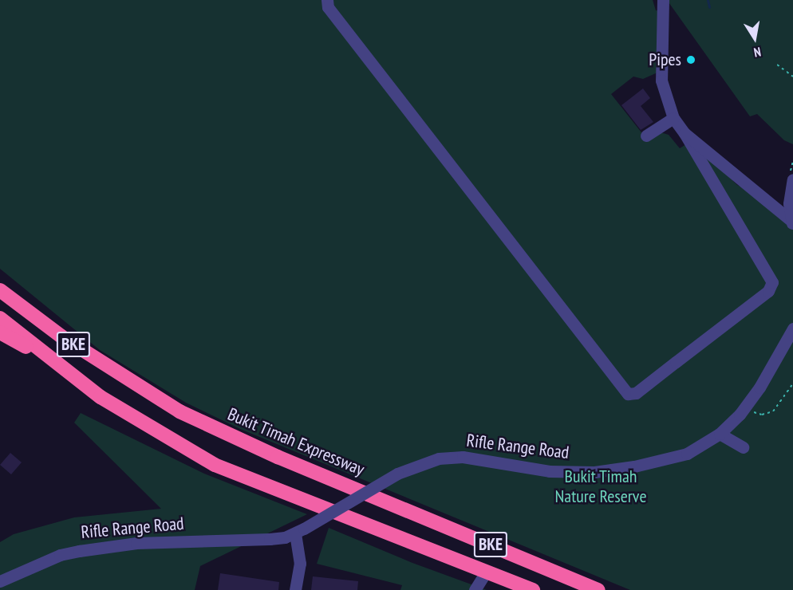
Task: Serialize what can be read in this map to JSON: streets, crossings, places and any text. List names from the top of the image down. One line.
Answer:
{"streets":{"highway":["BKE","Bukit Timah Expressway"],"street":["Rifle Range Road"]},"parks":["Bukit Timah Nature Reserve"],"places":["Pipes"],"north":"bottom"}
